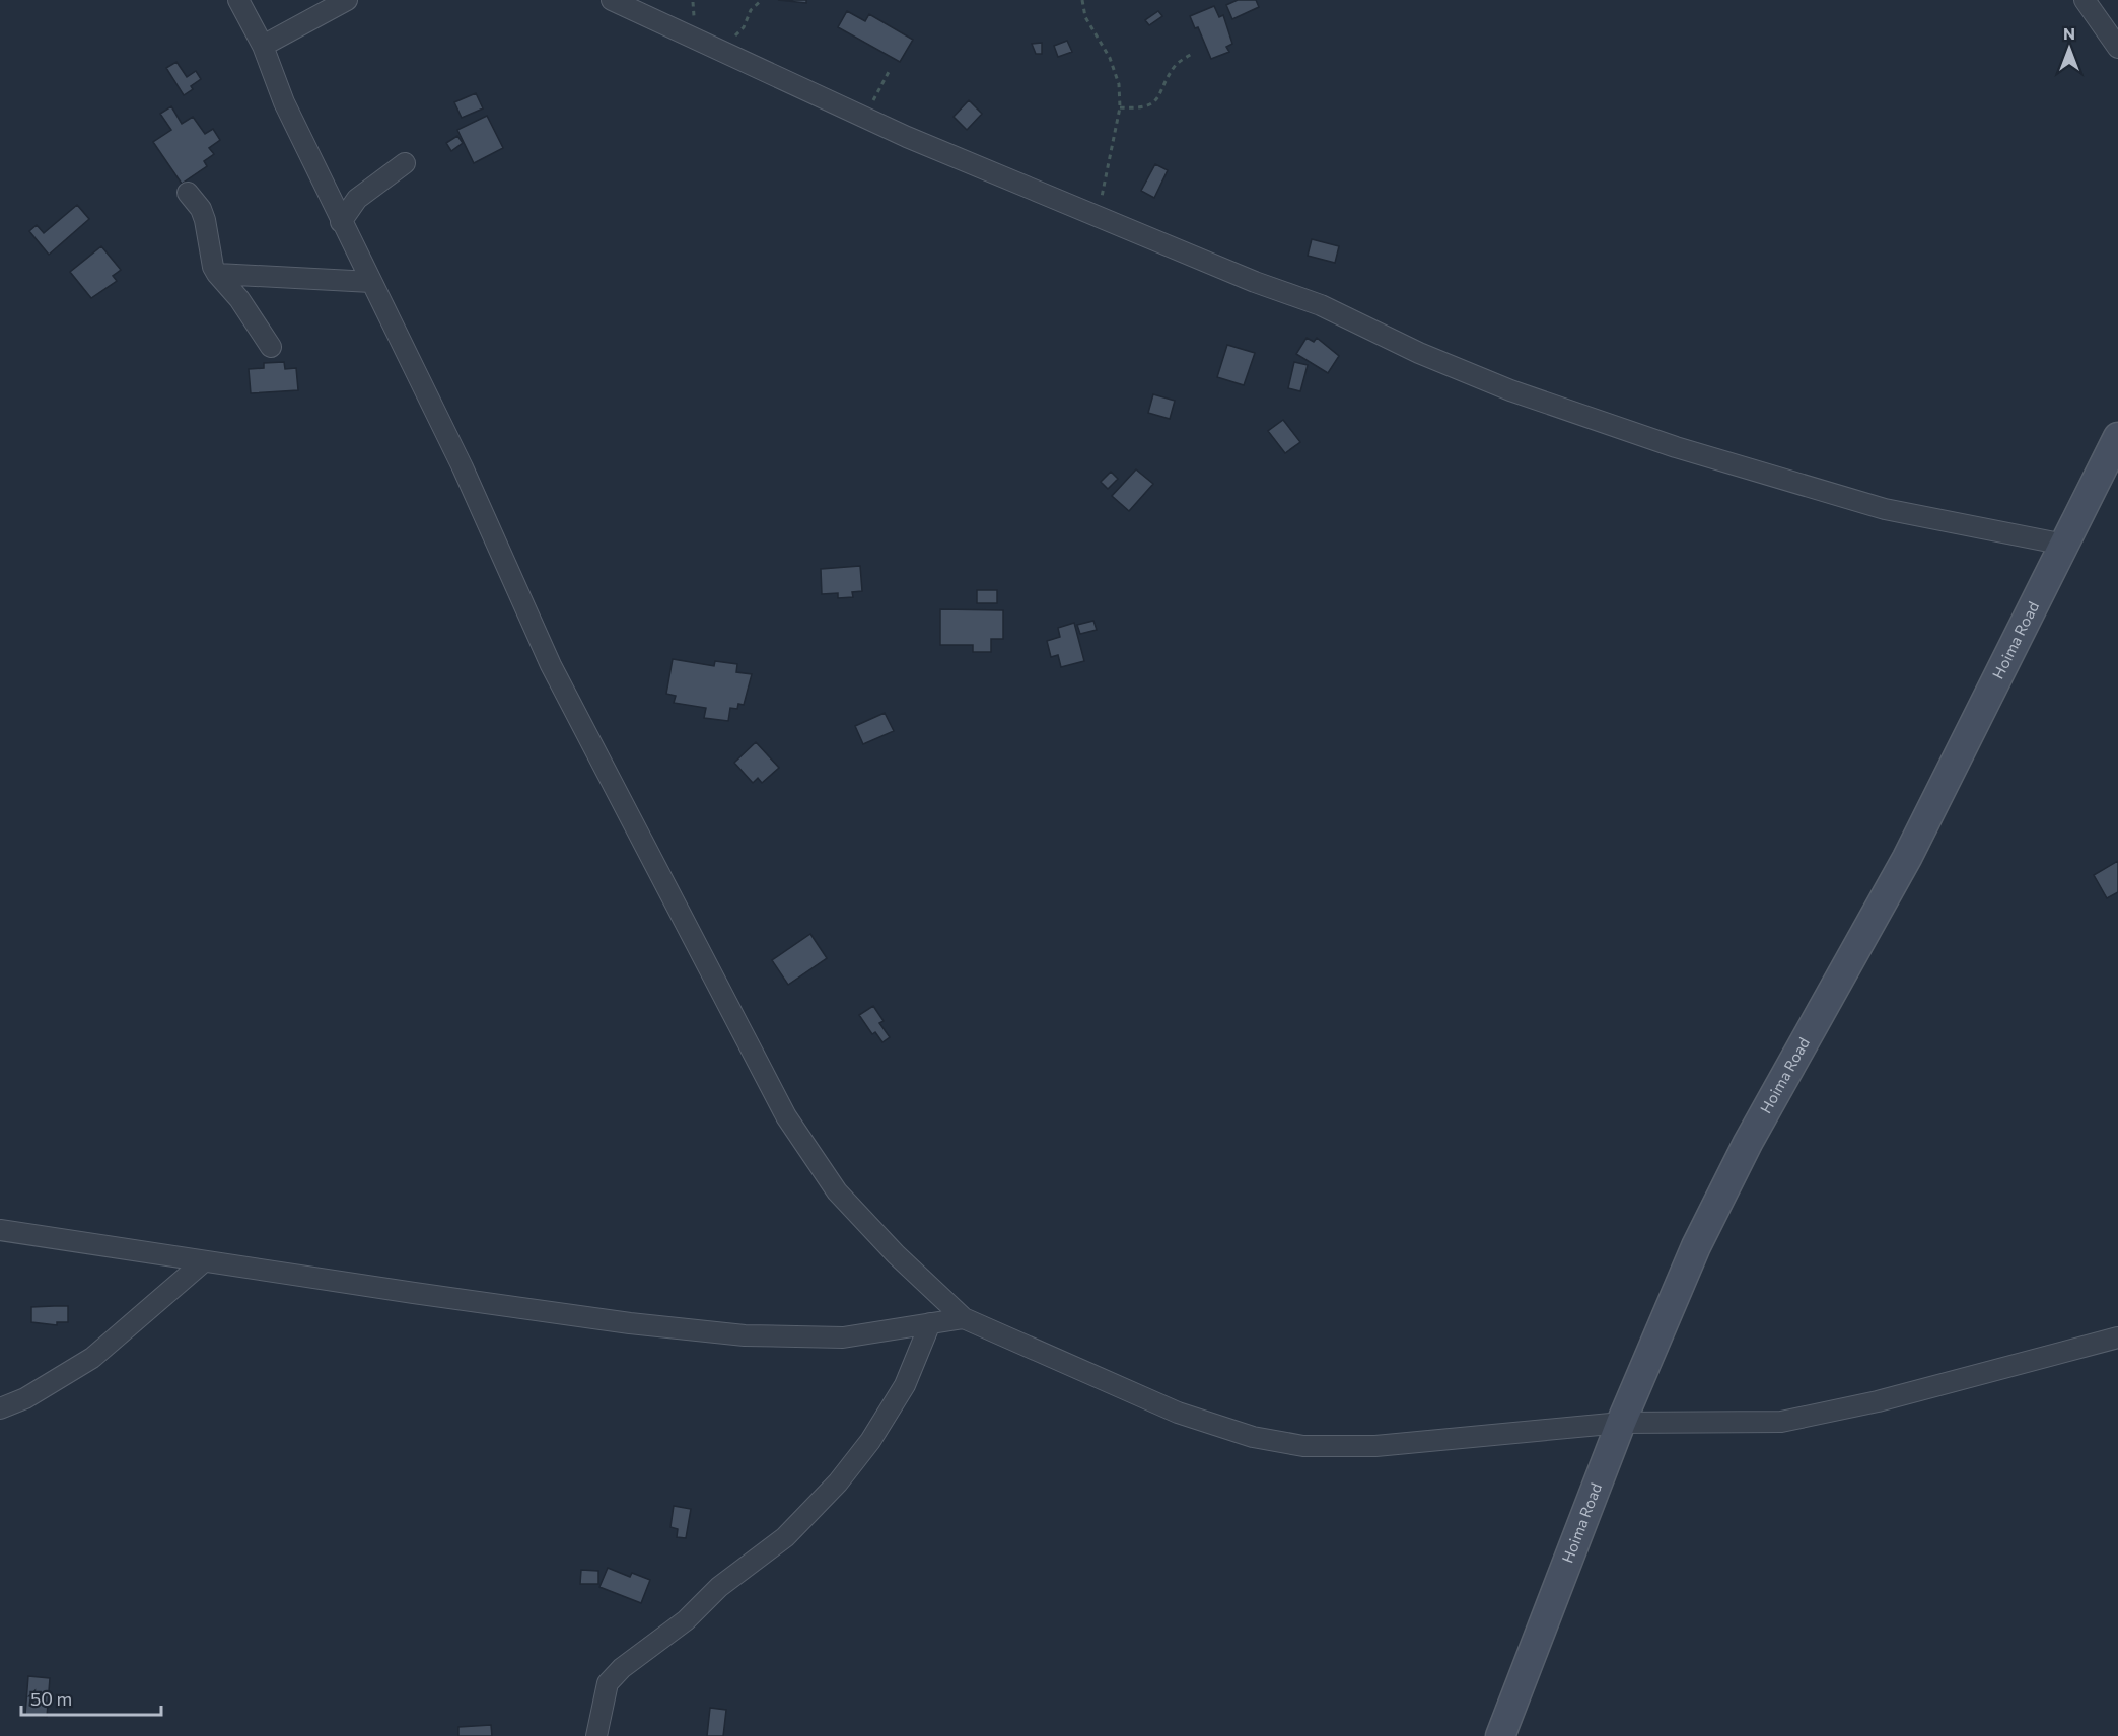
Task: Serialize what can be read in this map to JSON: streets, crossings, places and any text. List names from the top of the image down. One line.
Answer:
{"streets":{"main road":["Hoima Road"]},"scale_bar":"50 m","north":"top"}
